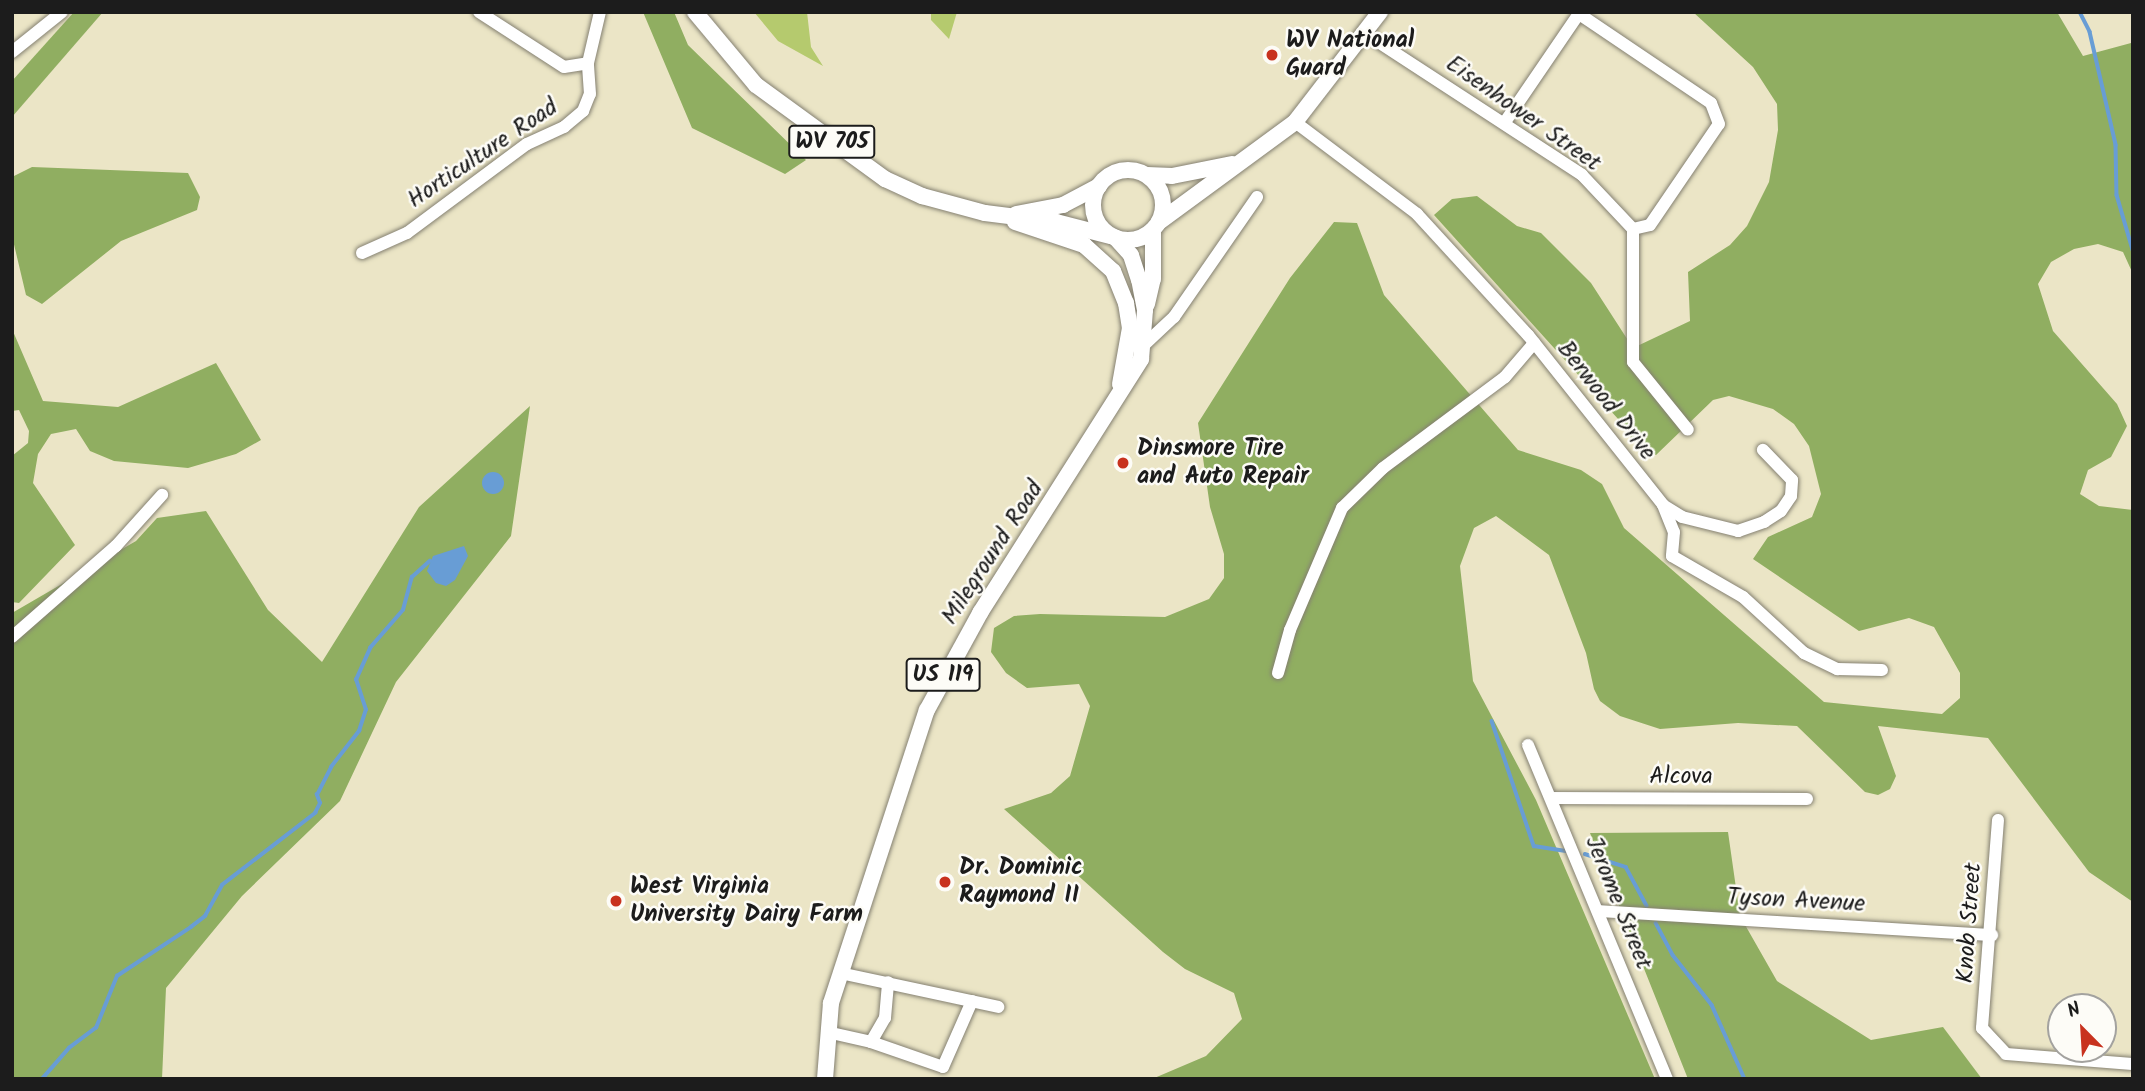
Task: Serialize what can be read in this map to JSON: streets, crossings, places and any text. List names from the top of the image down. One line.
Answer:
{"streets":{"main road":["WV 705","Mileground Road","US 119"],"street":["Eisenhower Street","Horticulture Road","Berwood Drive","Alcova","Tyson Avenue","Jerome Street","Knob Street"]},"crossings":[["WV 705","Mileground Road"],["Alcova","Jerome Street"],["Tyson Avenue","Jerome Street"],["Tyson Avenue","Knob Street"]],"places":["WV National Guard","Dinsmore Tire and Auto Repair","Dr. Dominic Raymond II","West Virginia University Dairy Farm"],"north":"top left"}
